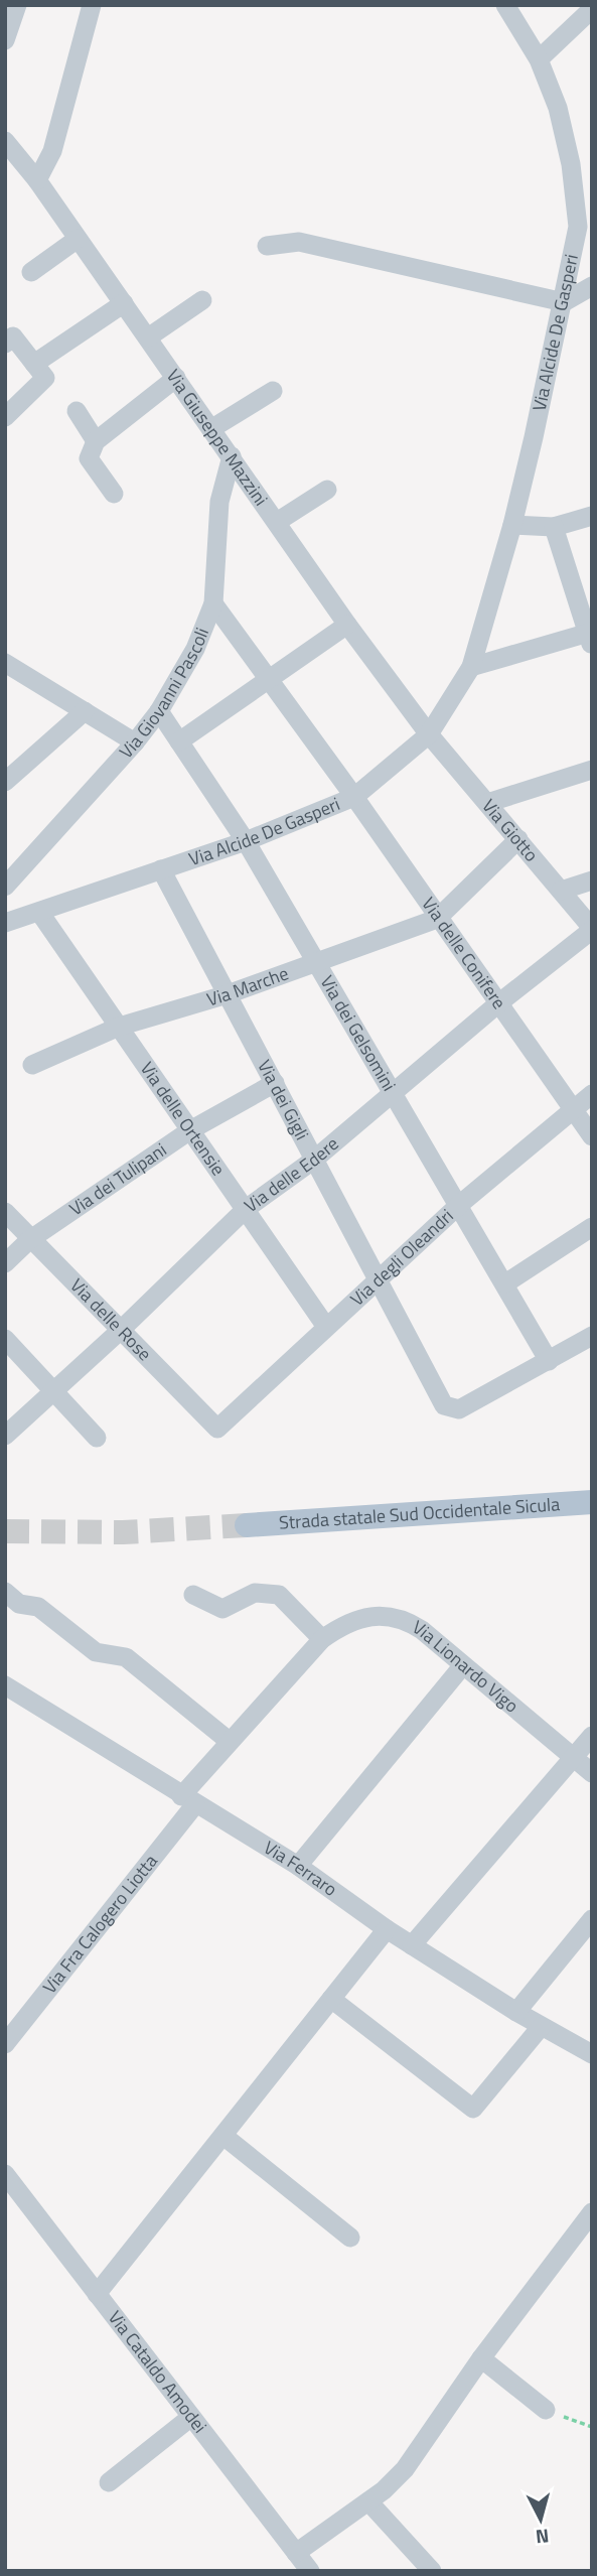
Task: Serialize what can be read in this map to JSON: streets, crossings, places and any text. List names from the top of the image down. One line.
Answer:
{"streets":{"main road":["Strada statale Sud Occidentale Sicula"],"street":["Via Alcide De Gasperi","Via Giuseppe Mazzini","Via Giovanni Pascoli","Via Giotto","Via delle Conifere","Via Marche","Via dei Gelsomini","Via dei Gigli","Via delle Ortensie","Via delle Edere","Via dei Tulipani","Via degli Oleandri","Via delle Rose","Via Lionardo Vigo","Via Ferraro","Via Fra Calogero Liotta","Via Cataldo Amodei"]},"crossings":[["Via Alcide De Gasperi","Via Giuseppe Mazzini"],["Via Alcide De Gasperi","Via Giotto"],["Via Alcide De Gasperi","Via delle Conifere"],["Via Alcide De Gasperi","Via dei Gelsomini"],["Via Alcide De Gasperi","Via dei Gigli"],["Via Alcide De Gasperi","Via delle Ortensie"],["Via Giuseppe Mazzini","Via Giovanni Pascoli"],["Via Giuseppe Mazzini","Via Giotto"],["Via Giovanni Pascoli","Via delle Conifere"],["Via Giovanni Pascoli","Via dei Gelsomini"],["Via Giotto","Via Marche"],["Via Giotto","Via delle Edere"],["Via delle Conifere","Via Marche"],["Via delle Conifere","Via delle Edere"],["Via delle Conifere","Via degli Oleandri"],["Via Marche","Via dei Gelsomini"],["Via Marche","Via dei Gigli"],["Via Marche","Via delle Ortensie"],["Via dei Gelsomini","Via dei Gigli"],["Via dei Gelsomini","Via delle Edere"],["Via dei Gelsomini","Via degli Oleandri"],["Via dei Gigli","Via delle Edere"],["Via dei Gigli","Via dei Tulipani"],["Via dei Gigli","Via degli Oleandri"],["Via delle Ortensie","Via delle Edere"],["Via delle Ortensie","Via dei Tulipani"],["Via delle Ortensie","Via degli Oleandri"],["Via delle Edere","Via delle Rose"],["Via dei Tulipani","Via delle Rose"],["Via degli Oleandri","Via delle Rose"],["Via Lionardo Vigo","Via Fra Calogero Liotta"],["Via Ferraro","Via Fra Calogero Liotta"]],"north":"bottom"}
